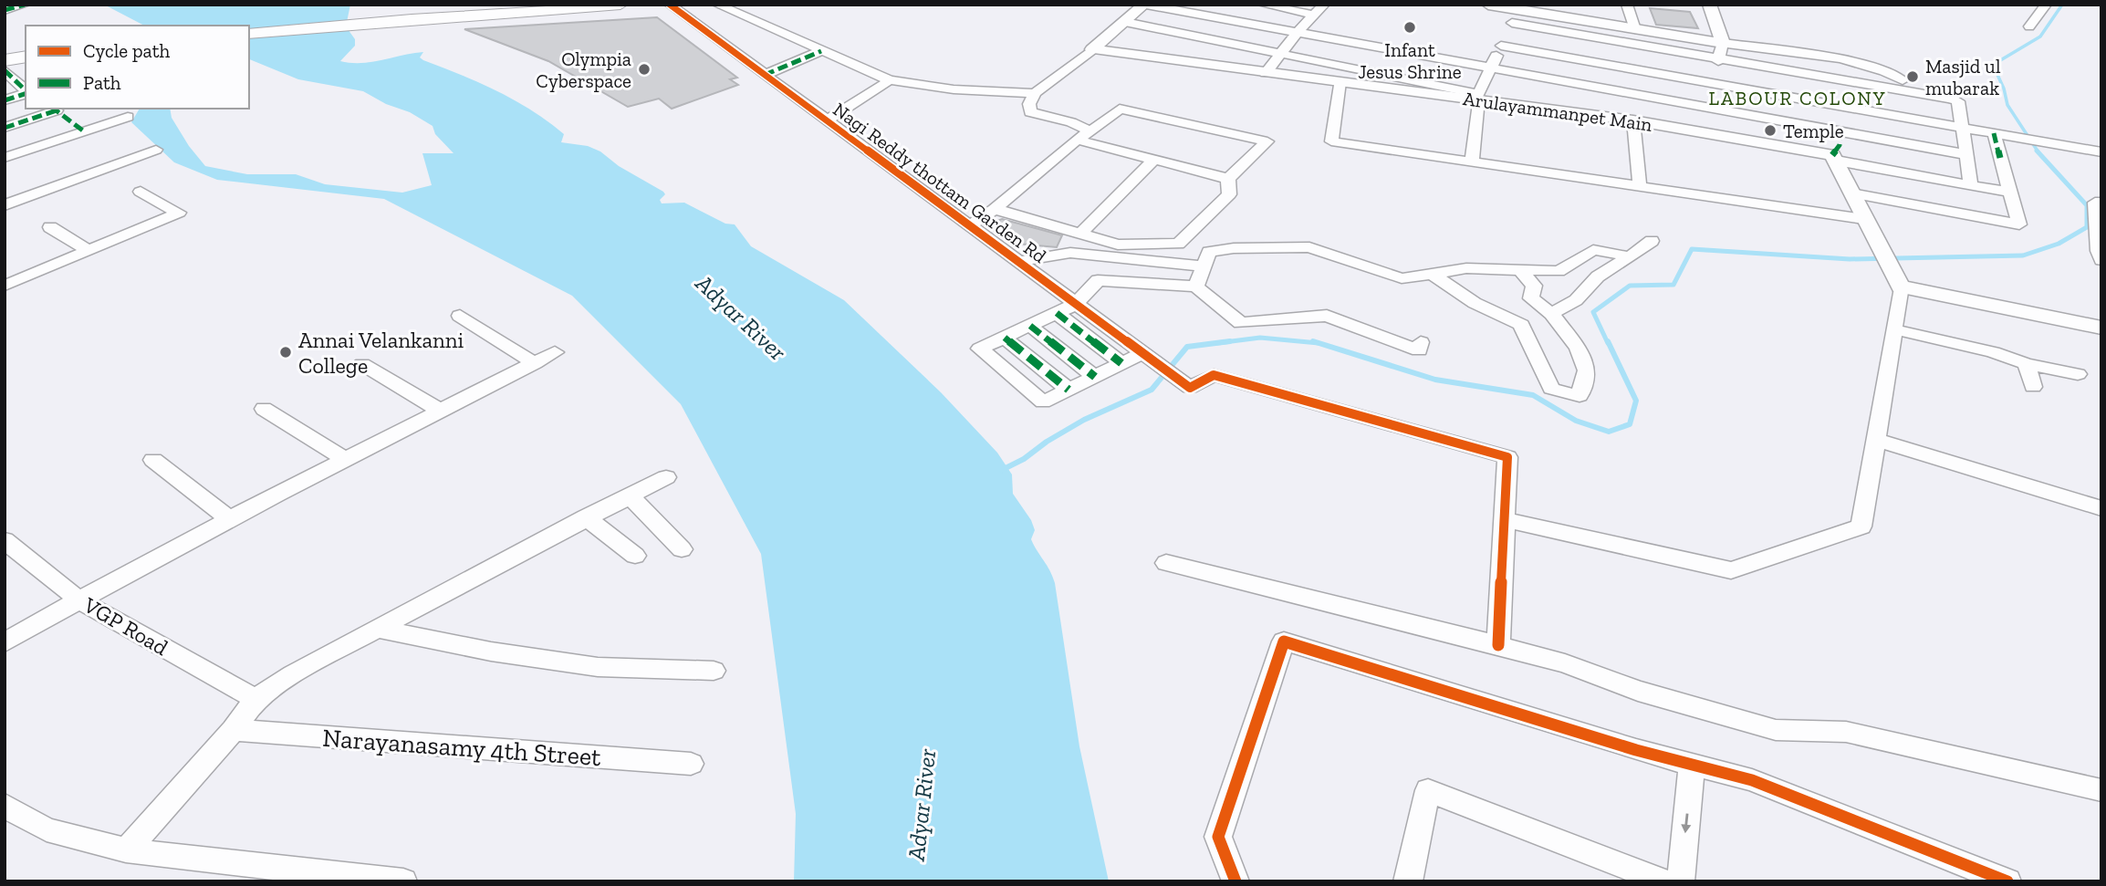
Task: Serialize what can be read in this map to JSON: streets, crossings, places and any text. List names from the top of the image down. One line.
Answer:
{"streets":{"street":["Arulayammanpet Main","Nagi Reddy thottam Garden Rd","VGP Road","Narayanasamy 4th Street"]},"districts":["LABOUR COLONY"],"water":["Adyar River"],"places":["Infant Jesus Shrine","Olympia Cyberspace","Masjid ul mubarak","Temple","Annai Velankanni College"],"legend":["Cycle path","Path"]}
